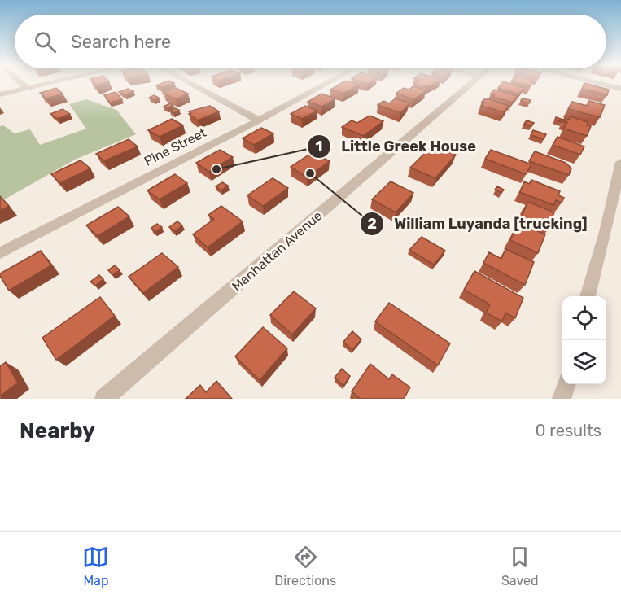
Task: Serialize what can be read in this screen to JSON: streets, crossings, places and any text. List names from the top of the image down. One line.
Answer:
{"streets":{"street":["Pine Street","Manhattan Avenue"]},"places":["Little Greek House","William Luyanda [trucking]"],"page":{"search":"Search here","heading":["Nearby","0 results"],"nav":["Map","Directions","Saved"]}}
